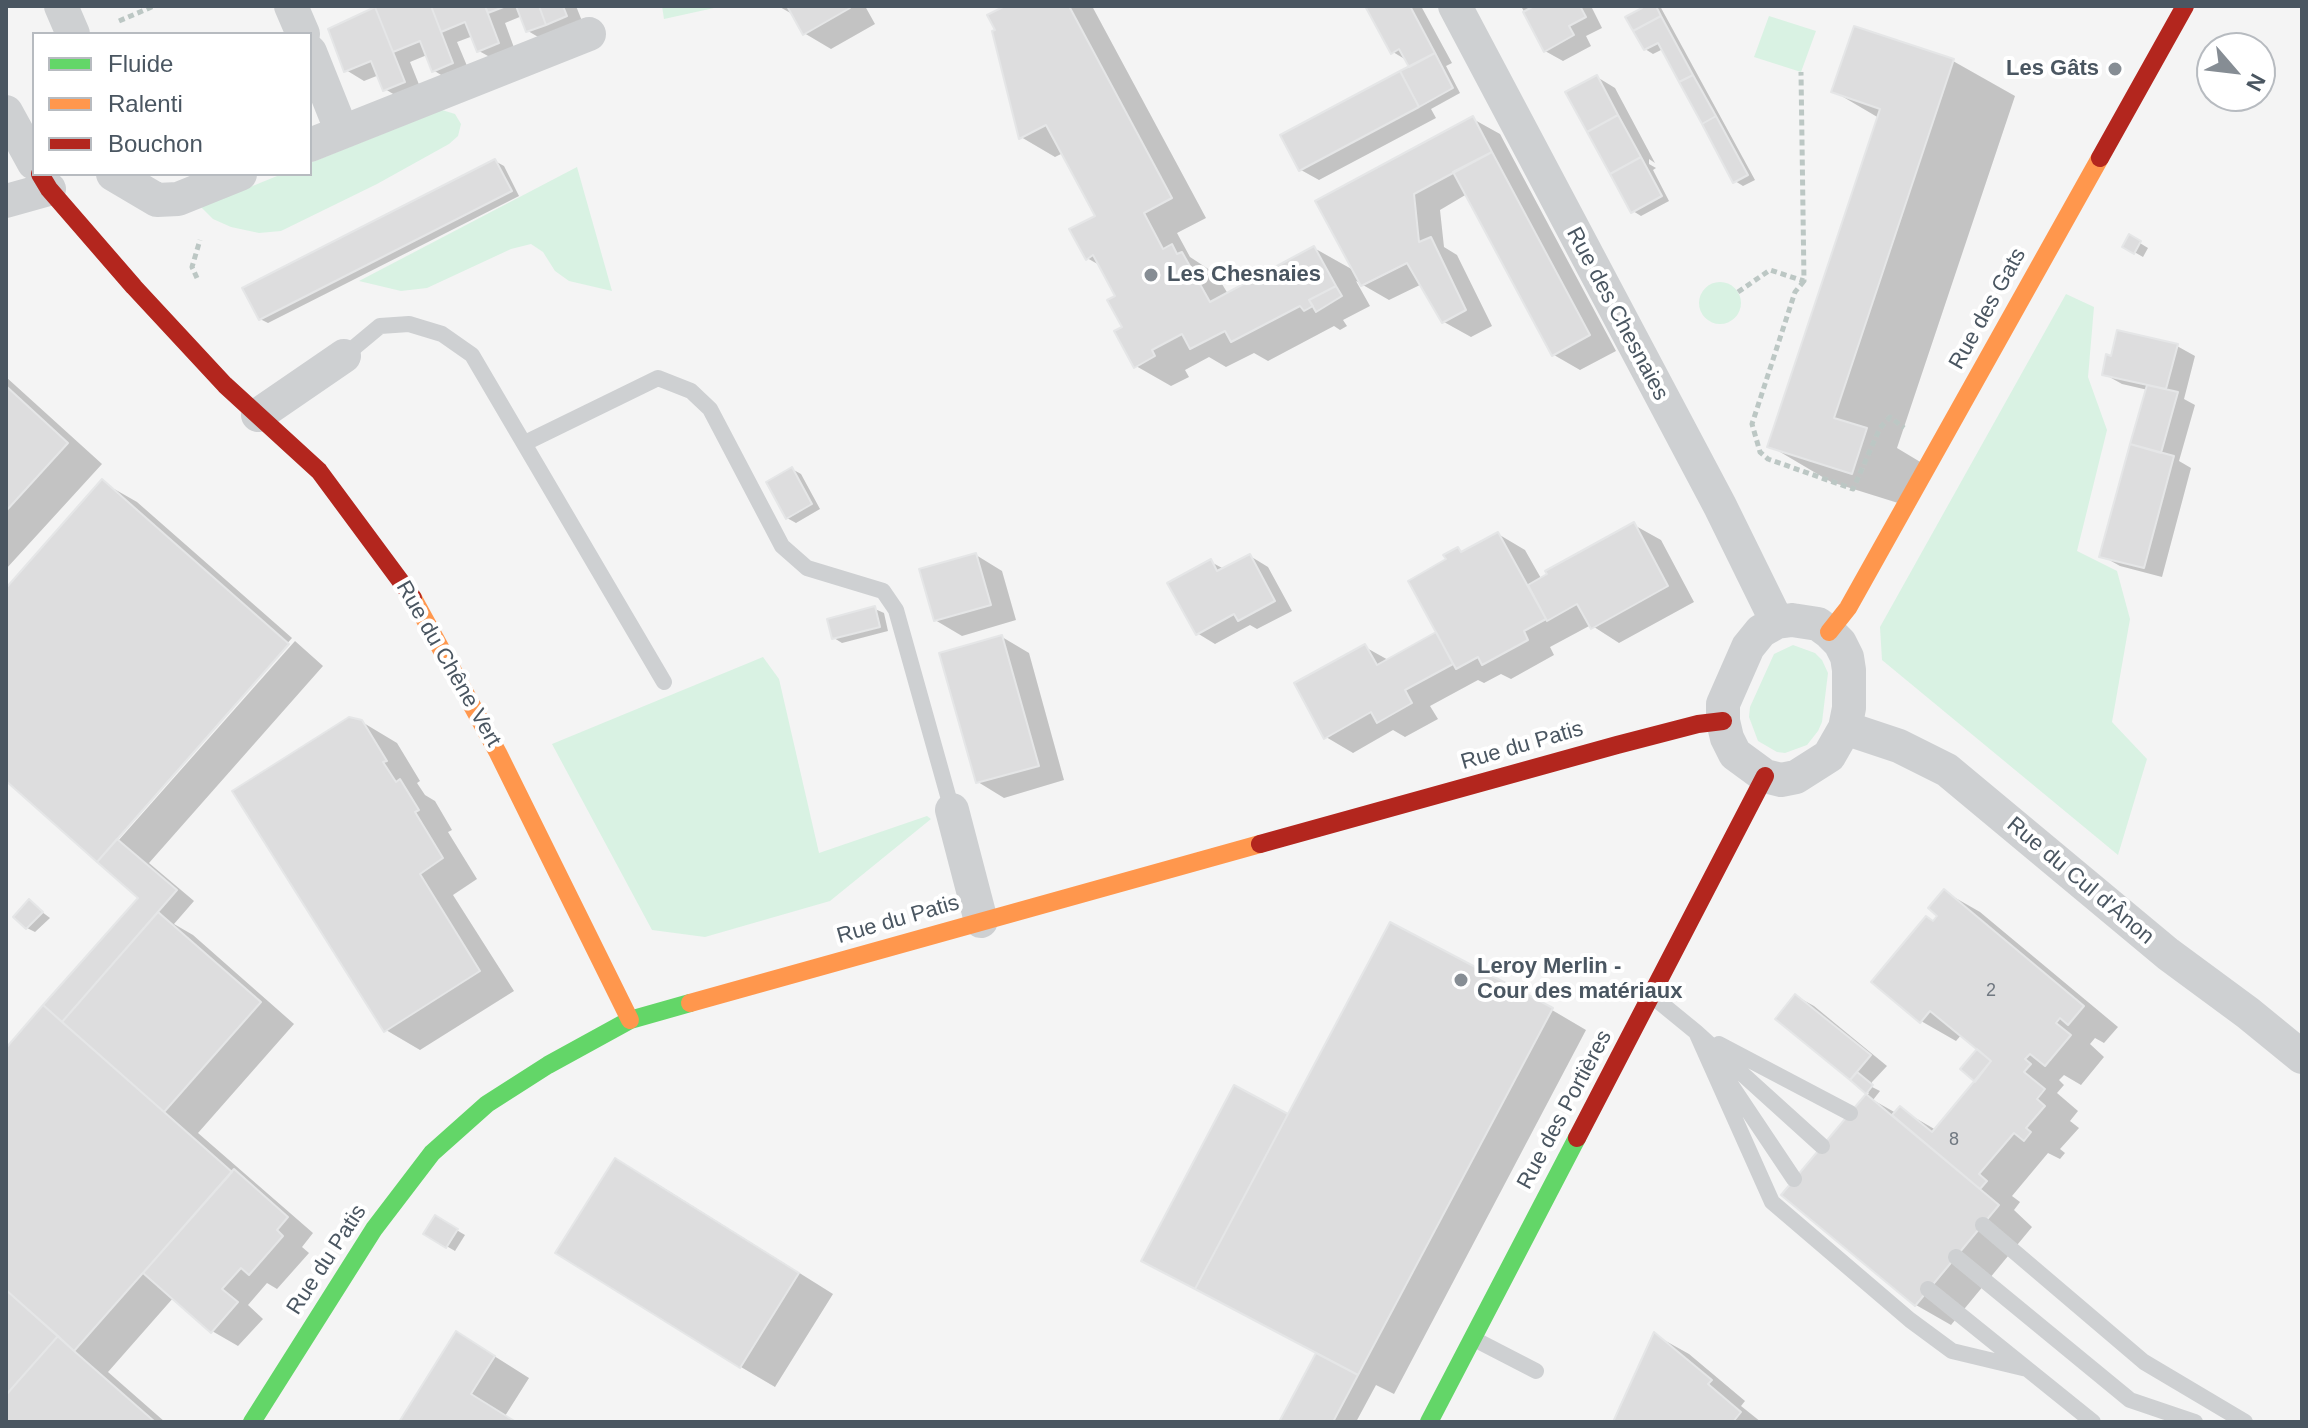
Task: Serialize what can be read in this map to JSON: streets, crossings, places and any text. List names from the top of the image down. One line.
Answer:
{"streets":{"street":["Rue des Gats","Rue des Chesnaies","Rue du Chêne Vert","Rue du Patis","Rue du Cul d'Ânon","Rue des Portières"]},"crossings":[["Rue des Gats","Rue des Chesnaies"],["Rue des Gats","Rue du Patis"],["Rue des Gats","Rue du Cul d'Ânon"],["Rue des Gats","Rue des Portières"],["Rue des Chesnaies","Rue du Patis"],["Rue des Chesnaies","Rue du Cul d'Ânon"],["Rue des Chesnaies","Rue des Portières"],["Rue du Chêne Vert","Rue du Patis"],["Rue du Patis","Rue du Cul d'Ânon"],["Rue du Patis","Rue des Portières"],["Rue du Cul d'Ânon","Rue des Portières"]],"places":["Les Gâts","Les Chesnaies","Leroy Merlin - Cour des matériaux"],"house_numbers":["2","8"],"legend":["Fluide","Ralenti","Bouchon"],"north":"bottom right"}
